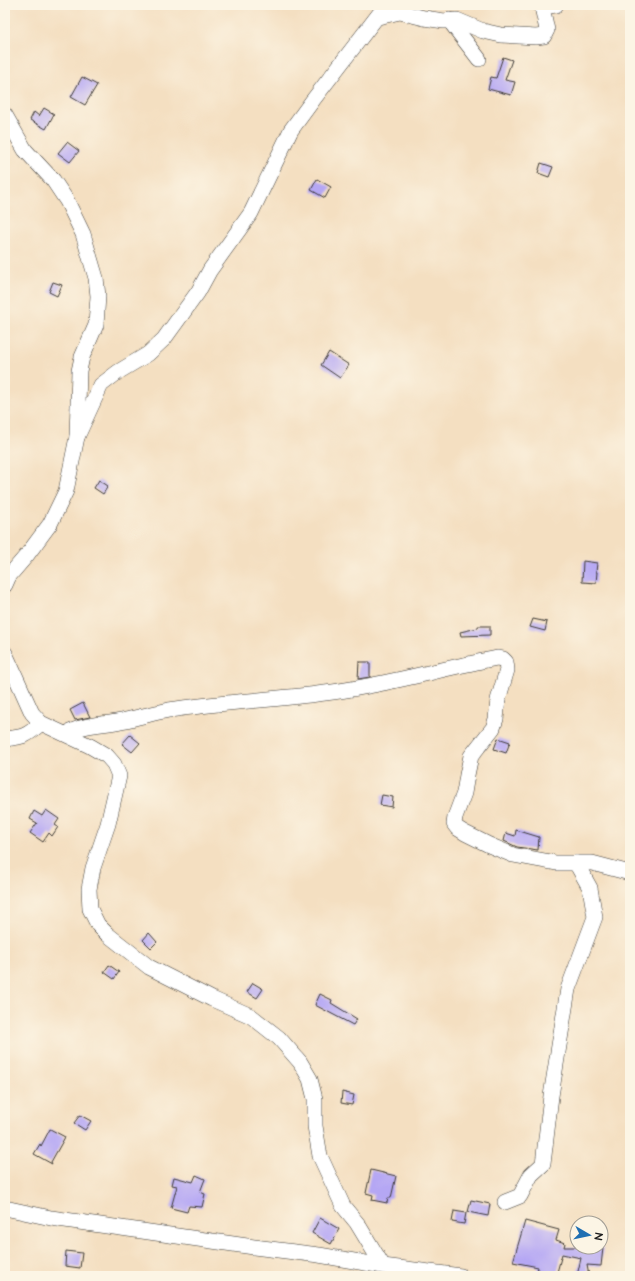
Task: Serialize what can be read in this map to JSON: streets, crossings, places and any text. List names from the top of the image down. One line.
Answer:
{"north":"right"}
